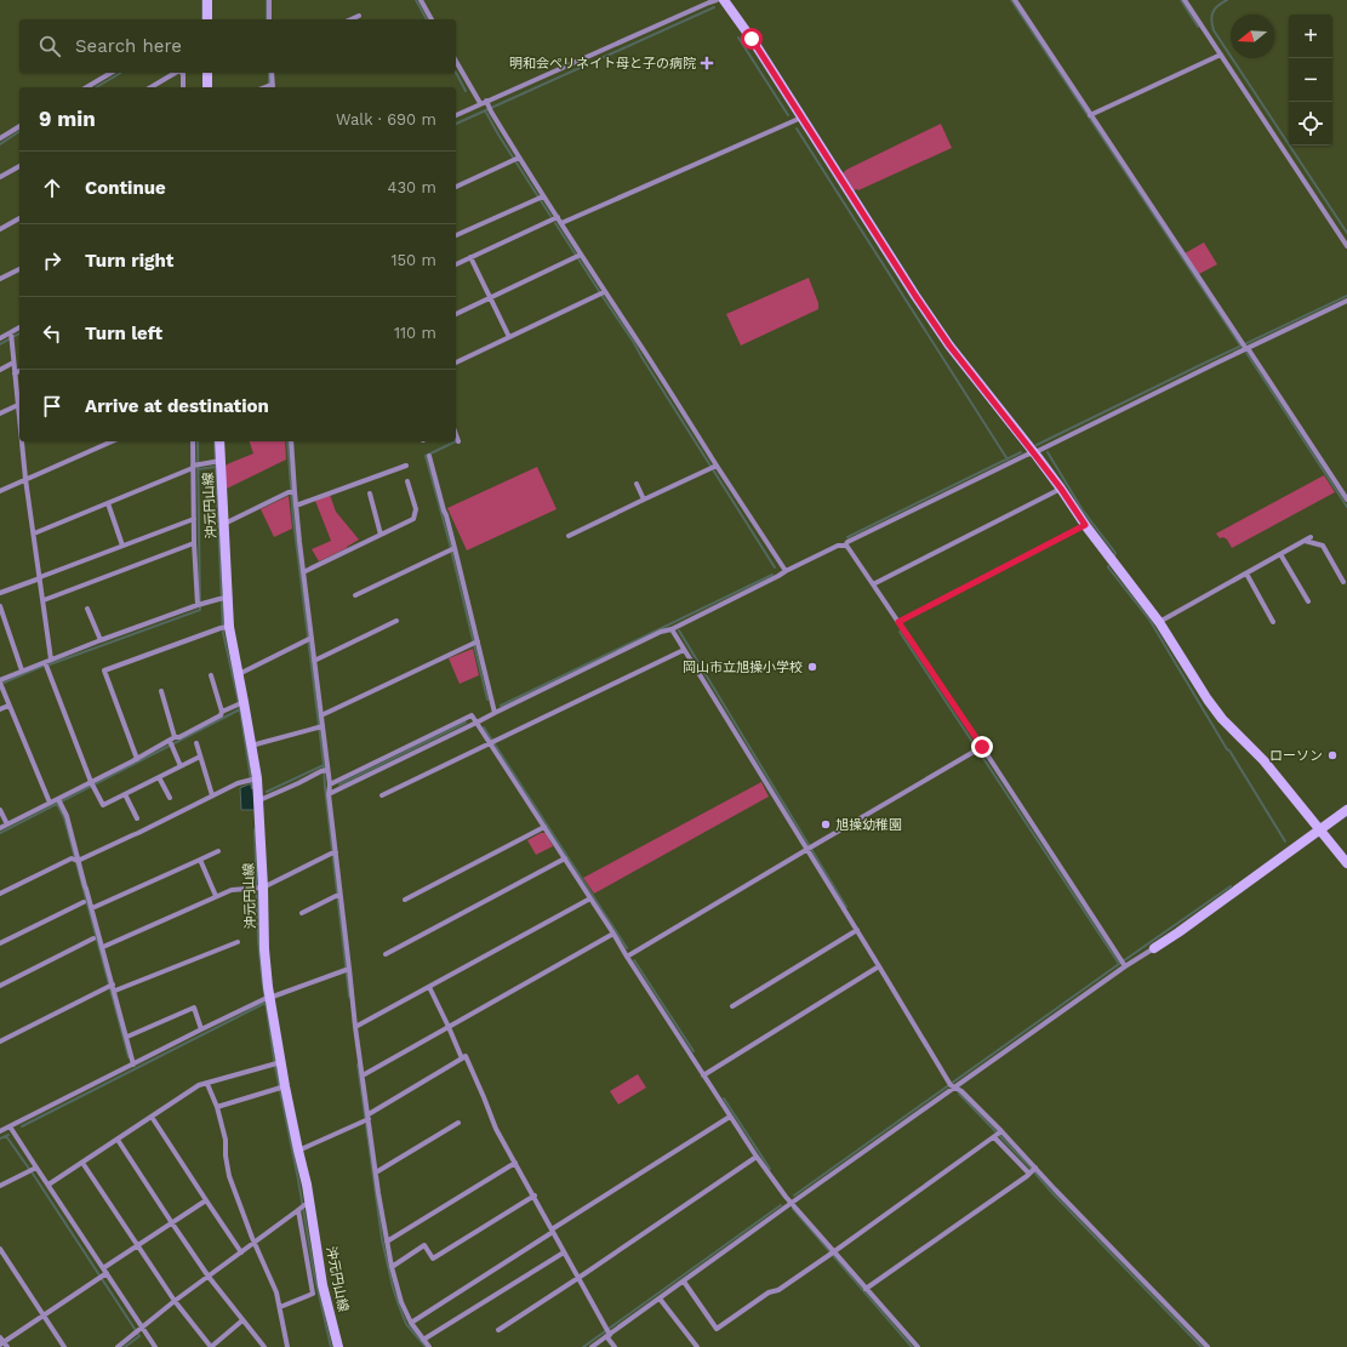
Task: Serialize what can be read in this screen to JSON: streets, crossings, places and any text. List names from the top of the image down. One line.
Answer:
{"streets":{"street":["沖元円山線"]},"places":{"health":["明和会ペリネイト母と子の病院"],"other":["岡山市立旭操小学校","ローソン","旭操幼稚園"]},"north":"left","page":{"map_buttons":["+","−"],"search":"Search here","heading":["9 min","Walk · 690 m"],"list":[["Continue","430 m"],["Turn right","150 m"],["Turn left","110 m"],"Arrive at destination"]}}
